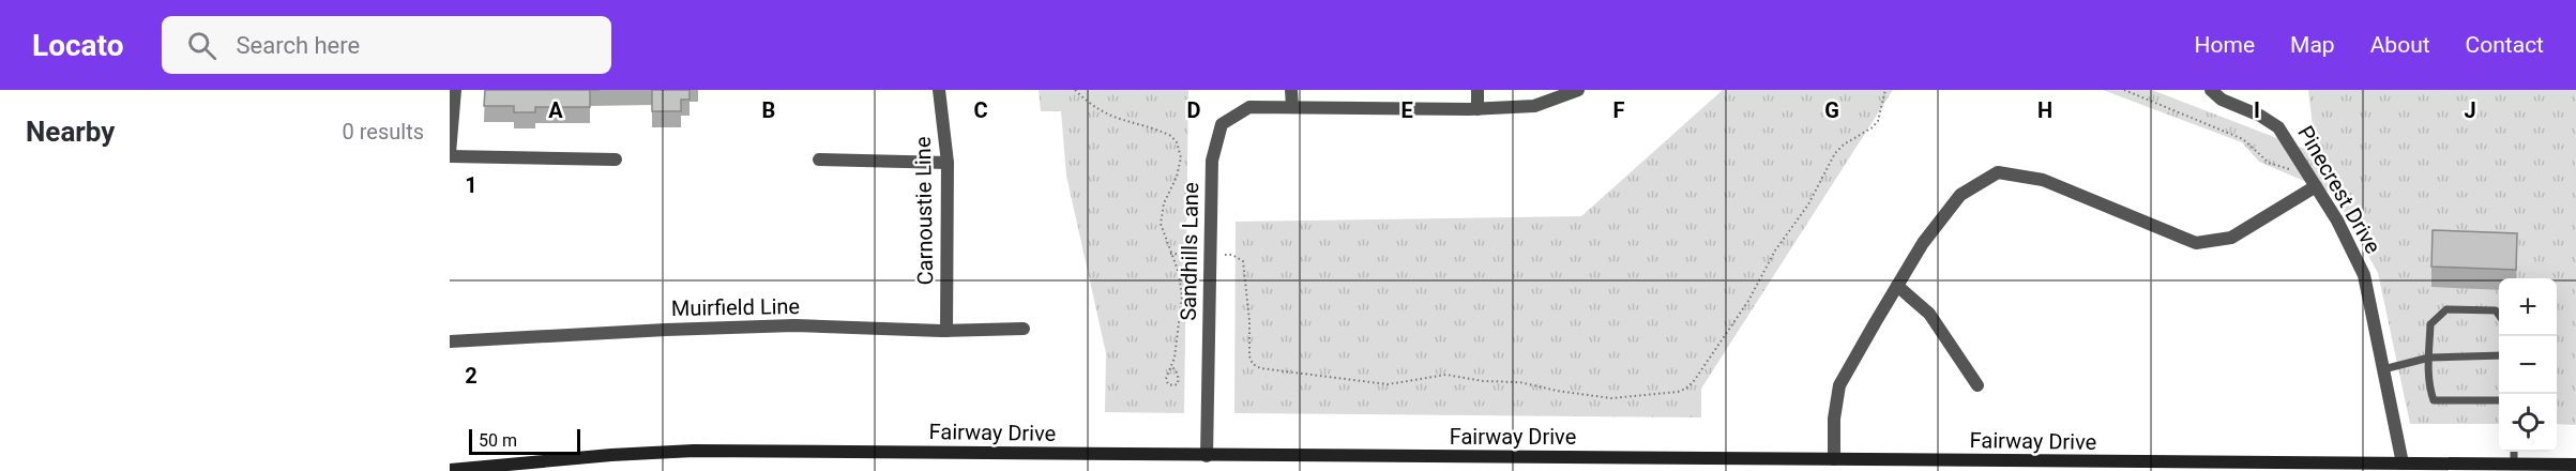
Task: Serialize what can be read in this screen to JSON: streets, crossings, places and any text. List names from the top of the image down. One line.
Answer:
{"streets":{"main road":["Fairway Drive"],"street":["Pinecrest Drive","Carnoustie Line","Sandhills Lane","Muirfield Line"]},"crossings":[["Pinecrest Drive","Fairway Drive"],["Carnoustie Line","Muirfield Line"],["Sandhills Lane","Fairway Drive"]],"scale_bar":"50 m","page":{"header":"Locato","search":"Search here","nav":["Home","Map","About","Contact"],"heading":["Nearby","0 results"],"map_buttons":["+","−"],"scale":"50 m"},"grid":{"columns":["A","B","C","D","E","F","G","H","I","J"],"rows":["1","2"]}}
